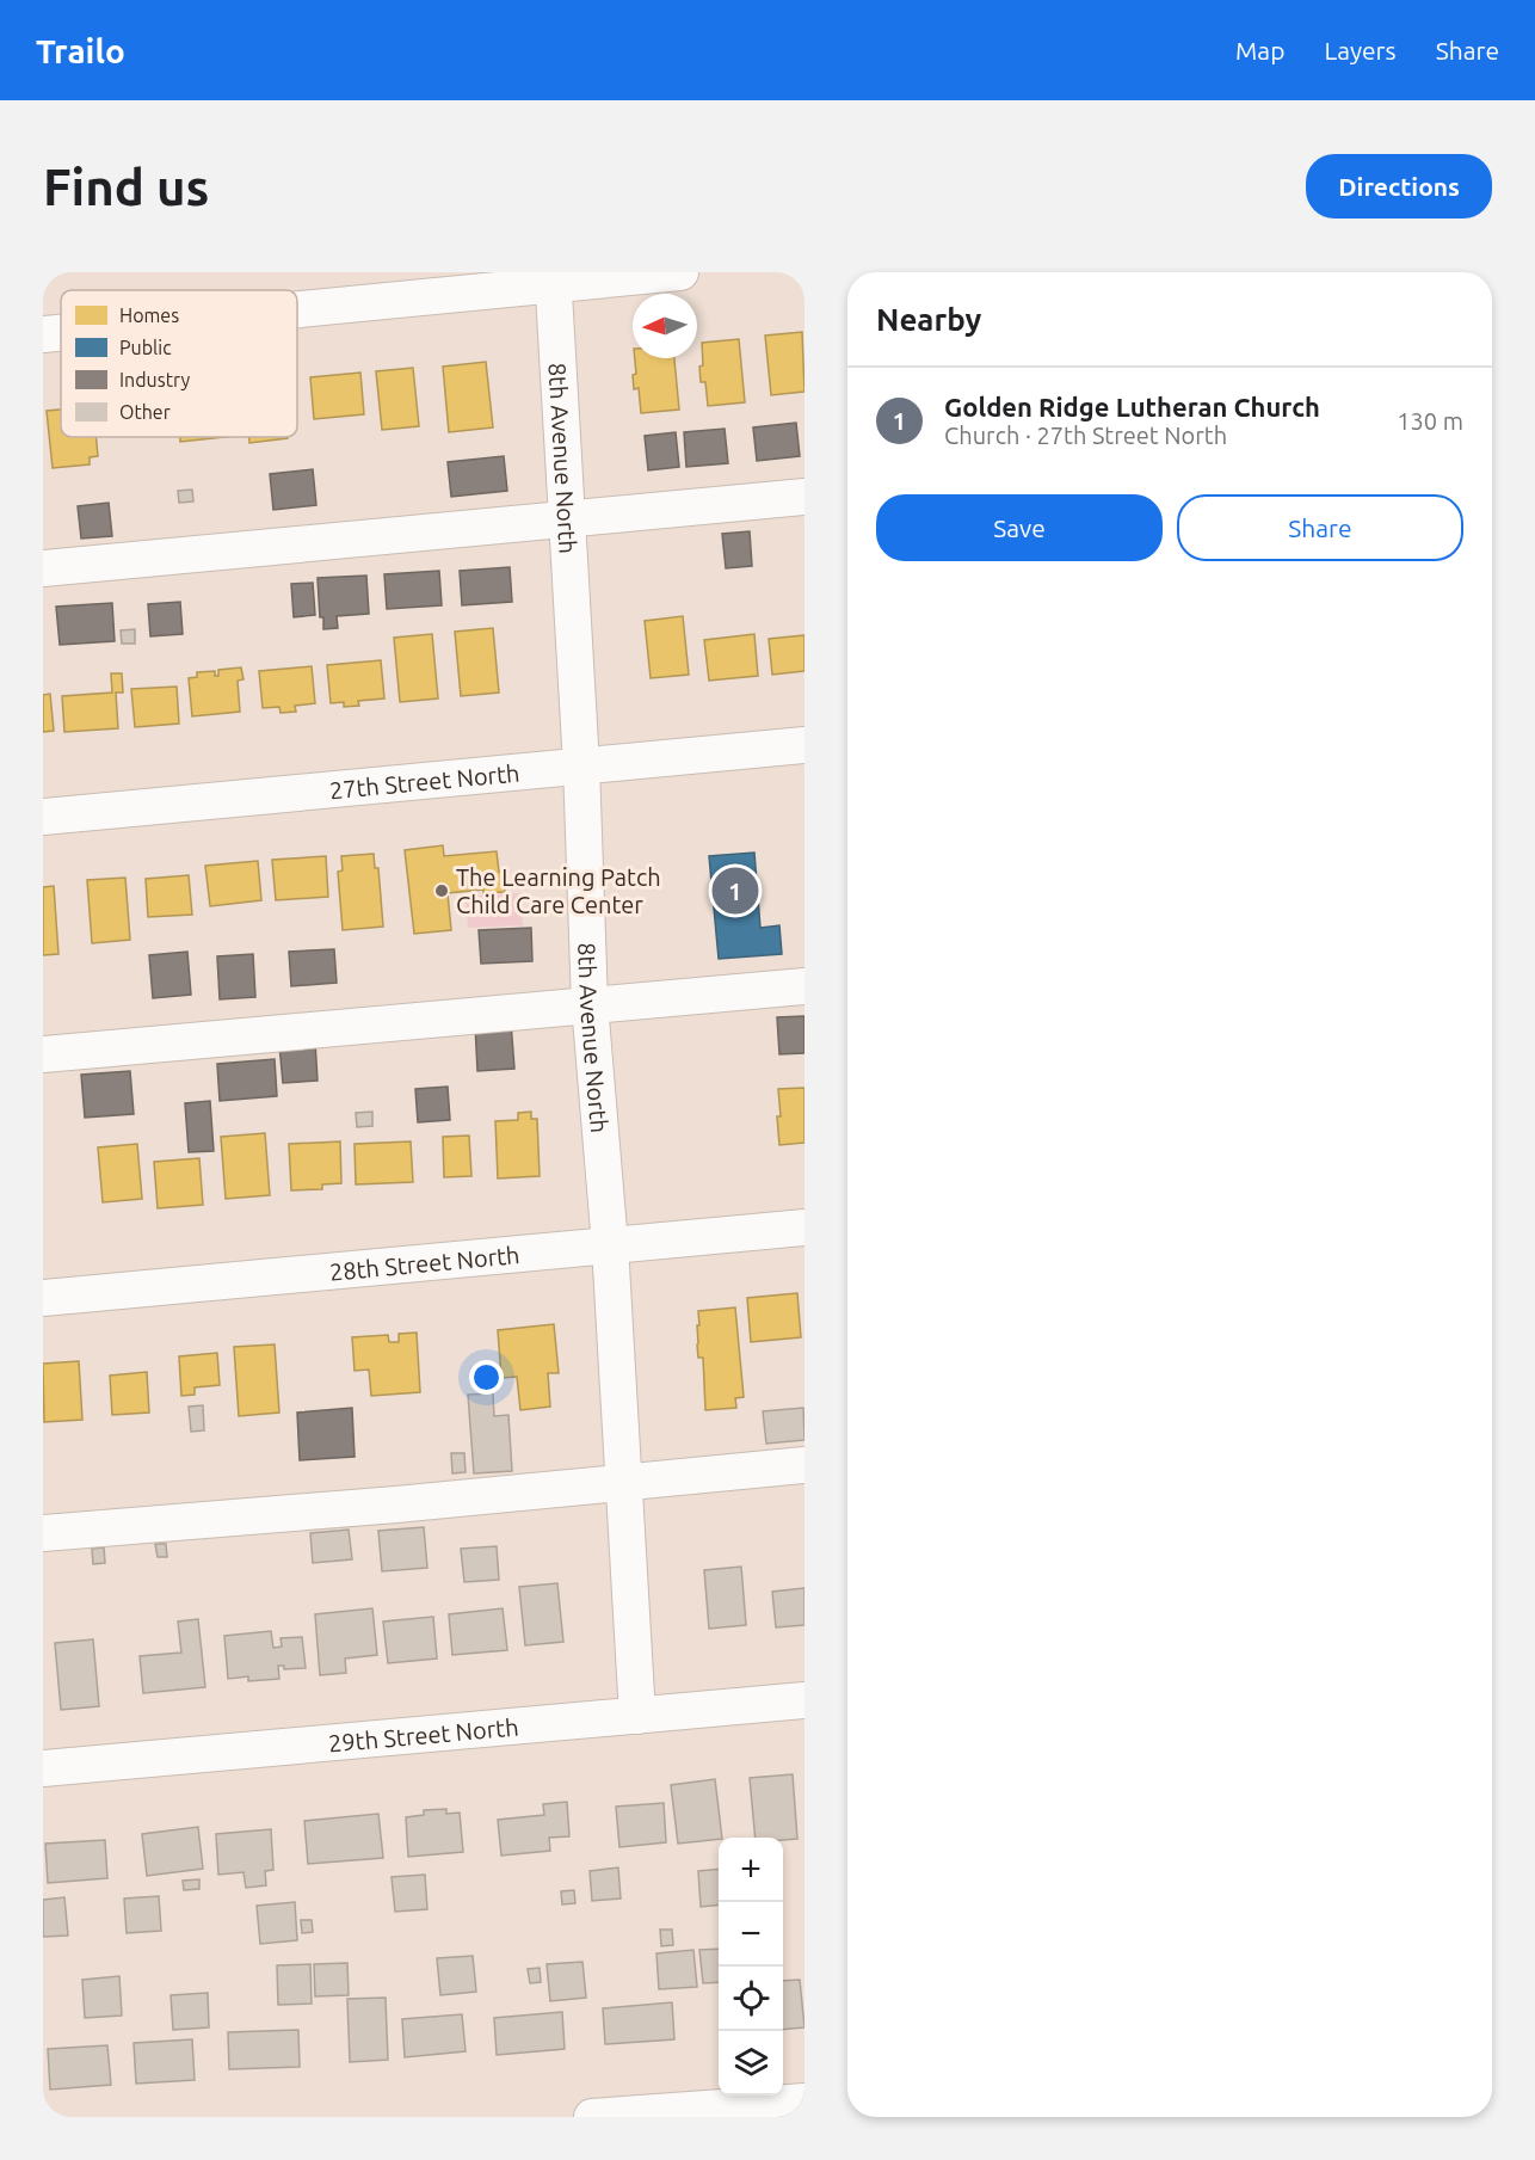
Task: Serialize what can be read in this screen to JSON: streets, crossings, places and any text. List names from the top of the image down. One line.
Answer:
{"streets":{"street":["8th Avenue North","27th Street North","28th Street North","29th Street North"]},"crossings":[["8th Avenue North","27th Street North"],["8th Avenue North","28th Street North"],["8th Avenue North","29th Street North"]],"places":["The Learning Patch Child Care Center"],"legend":["Homes","Public","Industry","Other"],"north":"left","page":{"header":"Trailo","nav":["Map","Layers","Share"],"buttons":["Directions",["Save","Share"]],"title":"Find us","heading":"Nearby","list":[{"mark":"1","name":"Golden Ridge Lutheran Church","note":"Church · 27th Street North","value":"130 m"}],"pins":"1","map_buttons":["+","−"]}}
